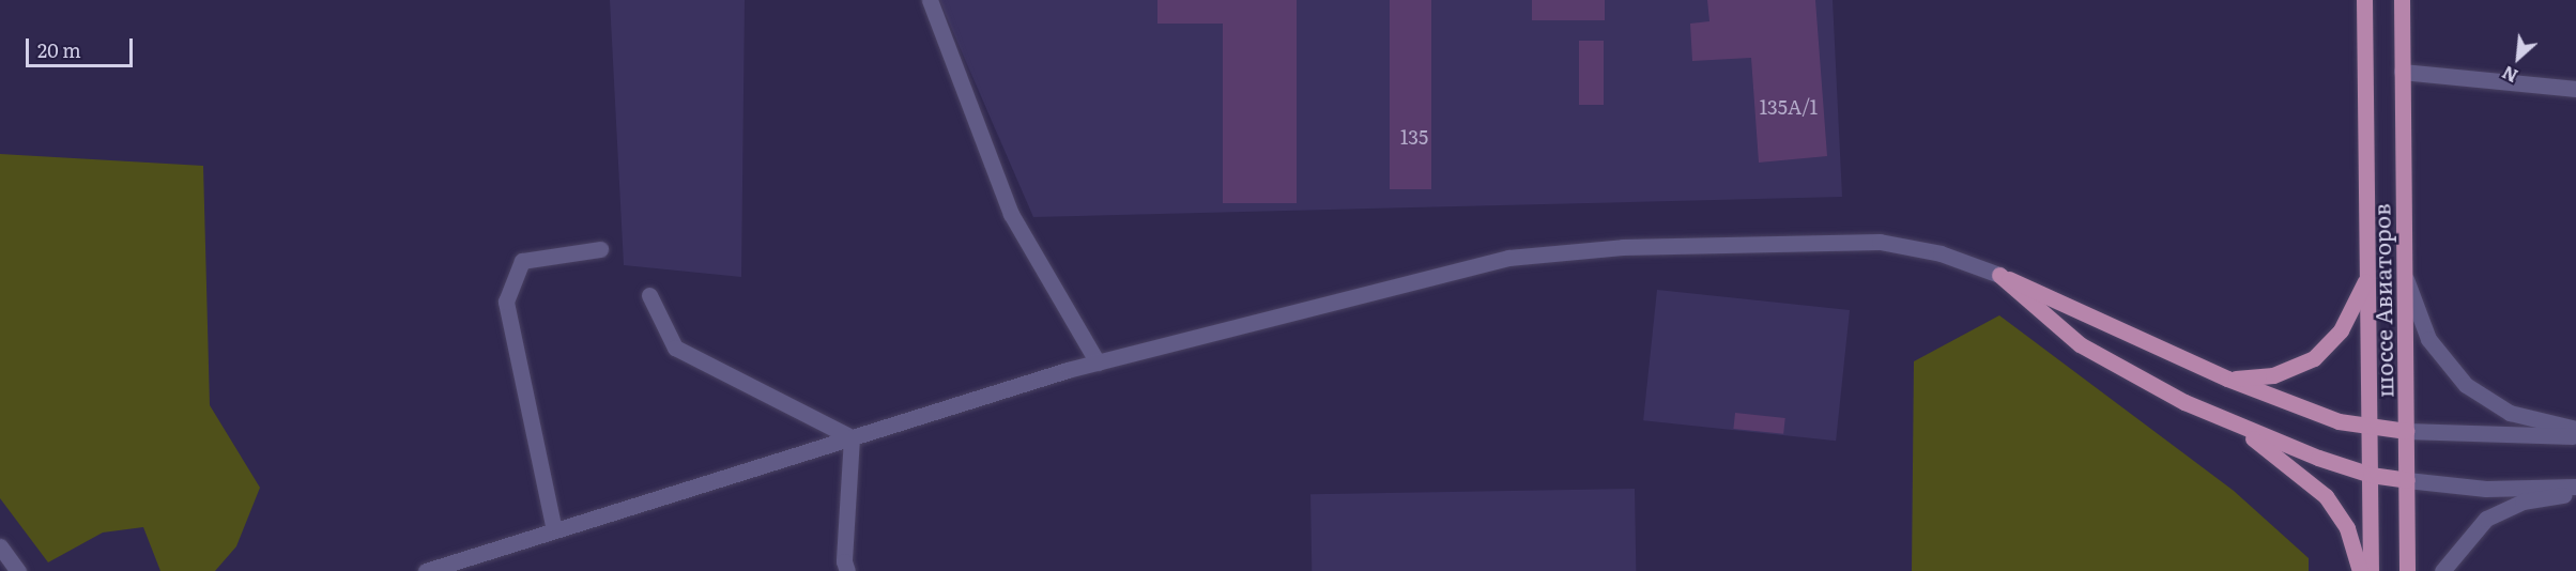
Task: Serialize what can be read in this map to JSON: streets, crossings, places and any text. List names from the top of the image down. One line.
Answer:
{"streets":{"main road":["шоссе Авиаторов"]},"house_numbers":["135А/1","135"],"scale_bar":"20 m","north":"bottom left"}
